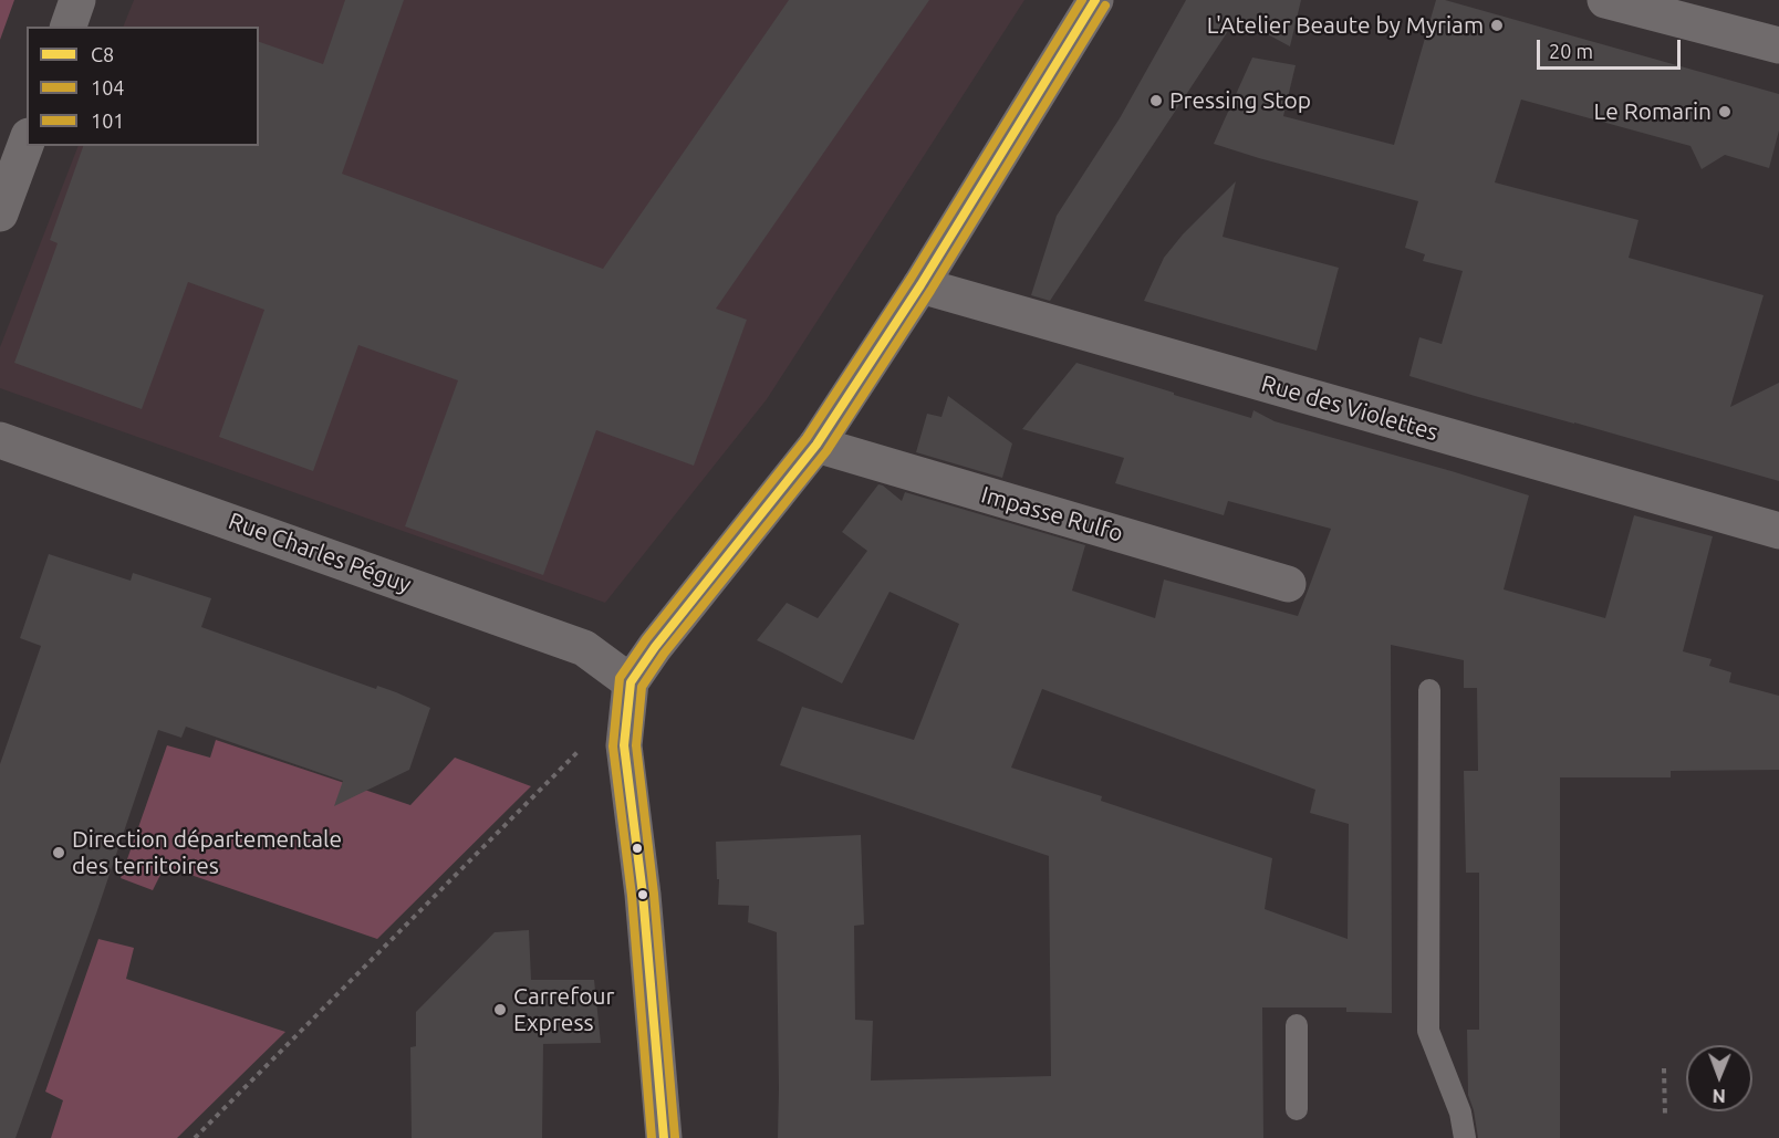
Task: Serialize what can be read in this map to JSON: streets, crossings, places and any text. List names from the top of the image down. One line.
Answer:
{"streets":{"street":["Rue des Violettes","Impasse Rulfo","Rue Charles Péguy"]},"places":["L'Atelier Beaute by Myriam","Pressing Stop","Le Romarin","Direction départementale des territoires","Carrefour Express"],"lines":["transit line C8","transit line 101","transit line 104"],"legend":["C8","104","101"],"scale_bar":"20 m","north":"bottom"}
